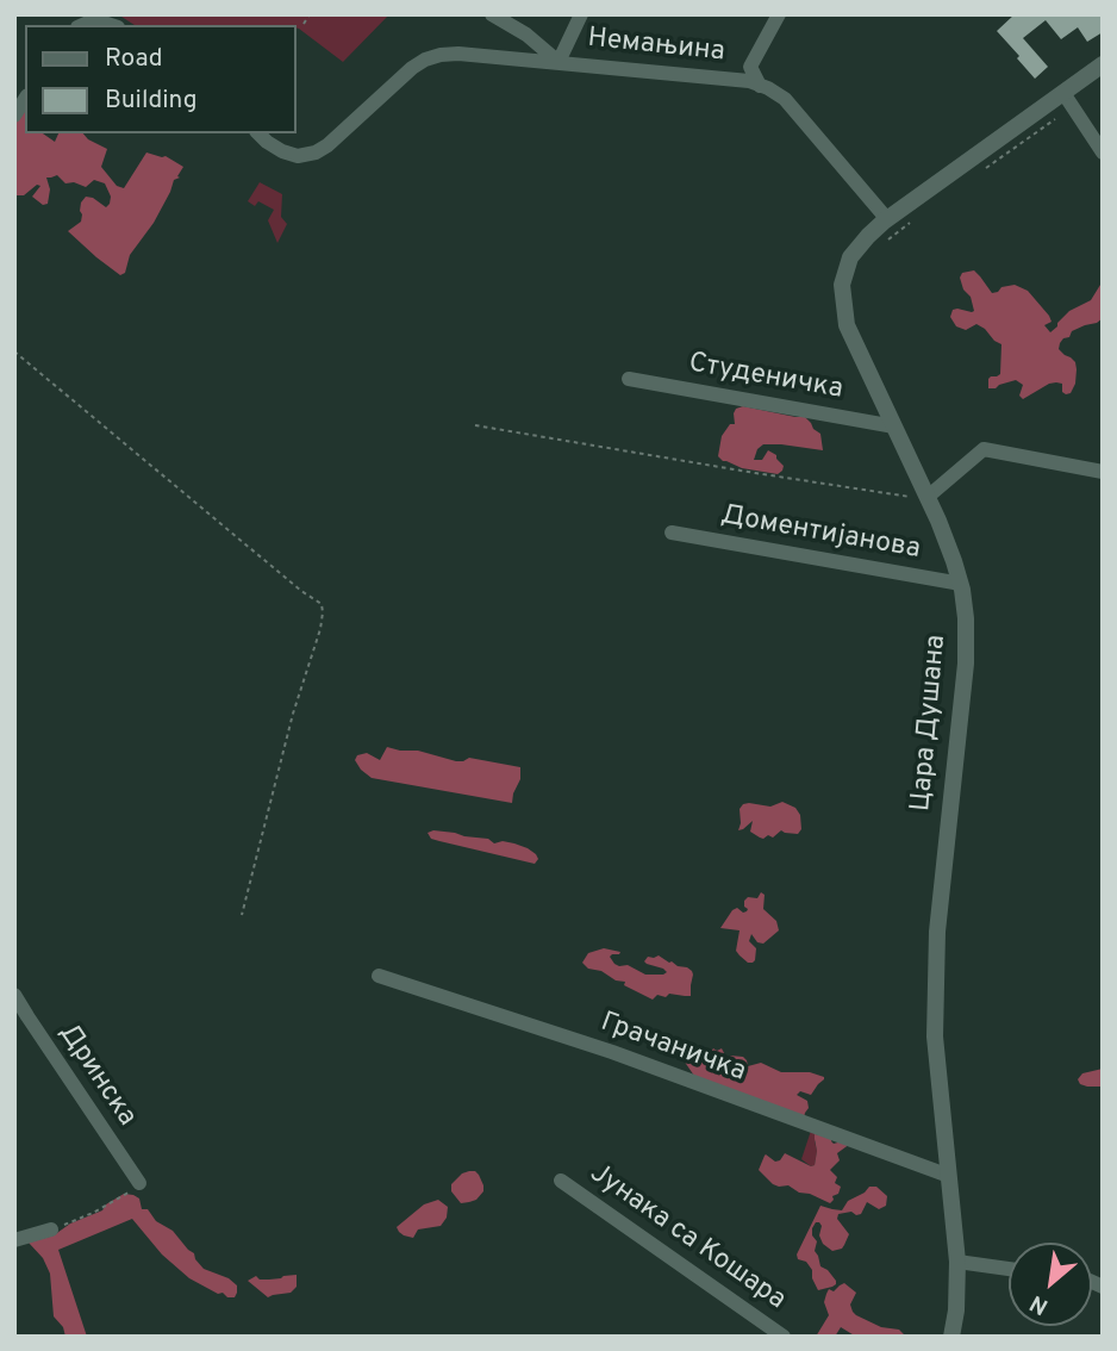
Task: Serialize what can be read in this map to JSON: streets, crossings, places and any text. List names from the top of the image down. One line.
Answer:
{"streets":{"street":["Немањина","Студеничка","Доментијанова","Цара Душана","Грачаничка","Дринска","Јунака са Кошара"]},"crossings":[["Немањина","Цара Душана"],["Студеничка","Цара Душана"],["Доментијанова","Цара Душана"],["Цара Душана","Грачаничка"]],"legend":["Road","Building"],"north":"bottom left"}
